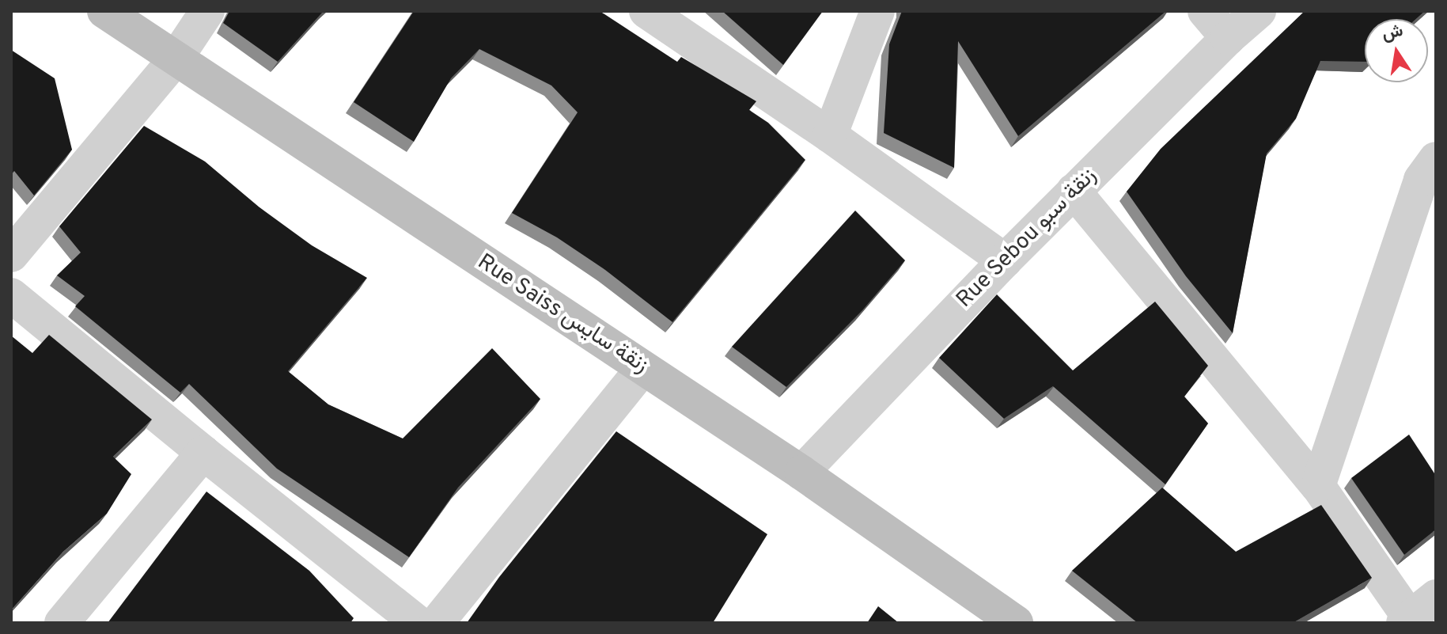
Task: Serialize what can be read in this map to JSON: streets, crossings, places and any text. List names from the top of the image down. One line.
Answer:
{"streets":{"street":["Rue Sebou زنقة سبو","Rue Saiss زنقة سايس"]},"crossings":[["Rue Sebou زنقة سبو","Rue Saiss زنقة سايس"]],"north":"top"}
